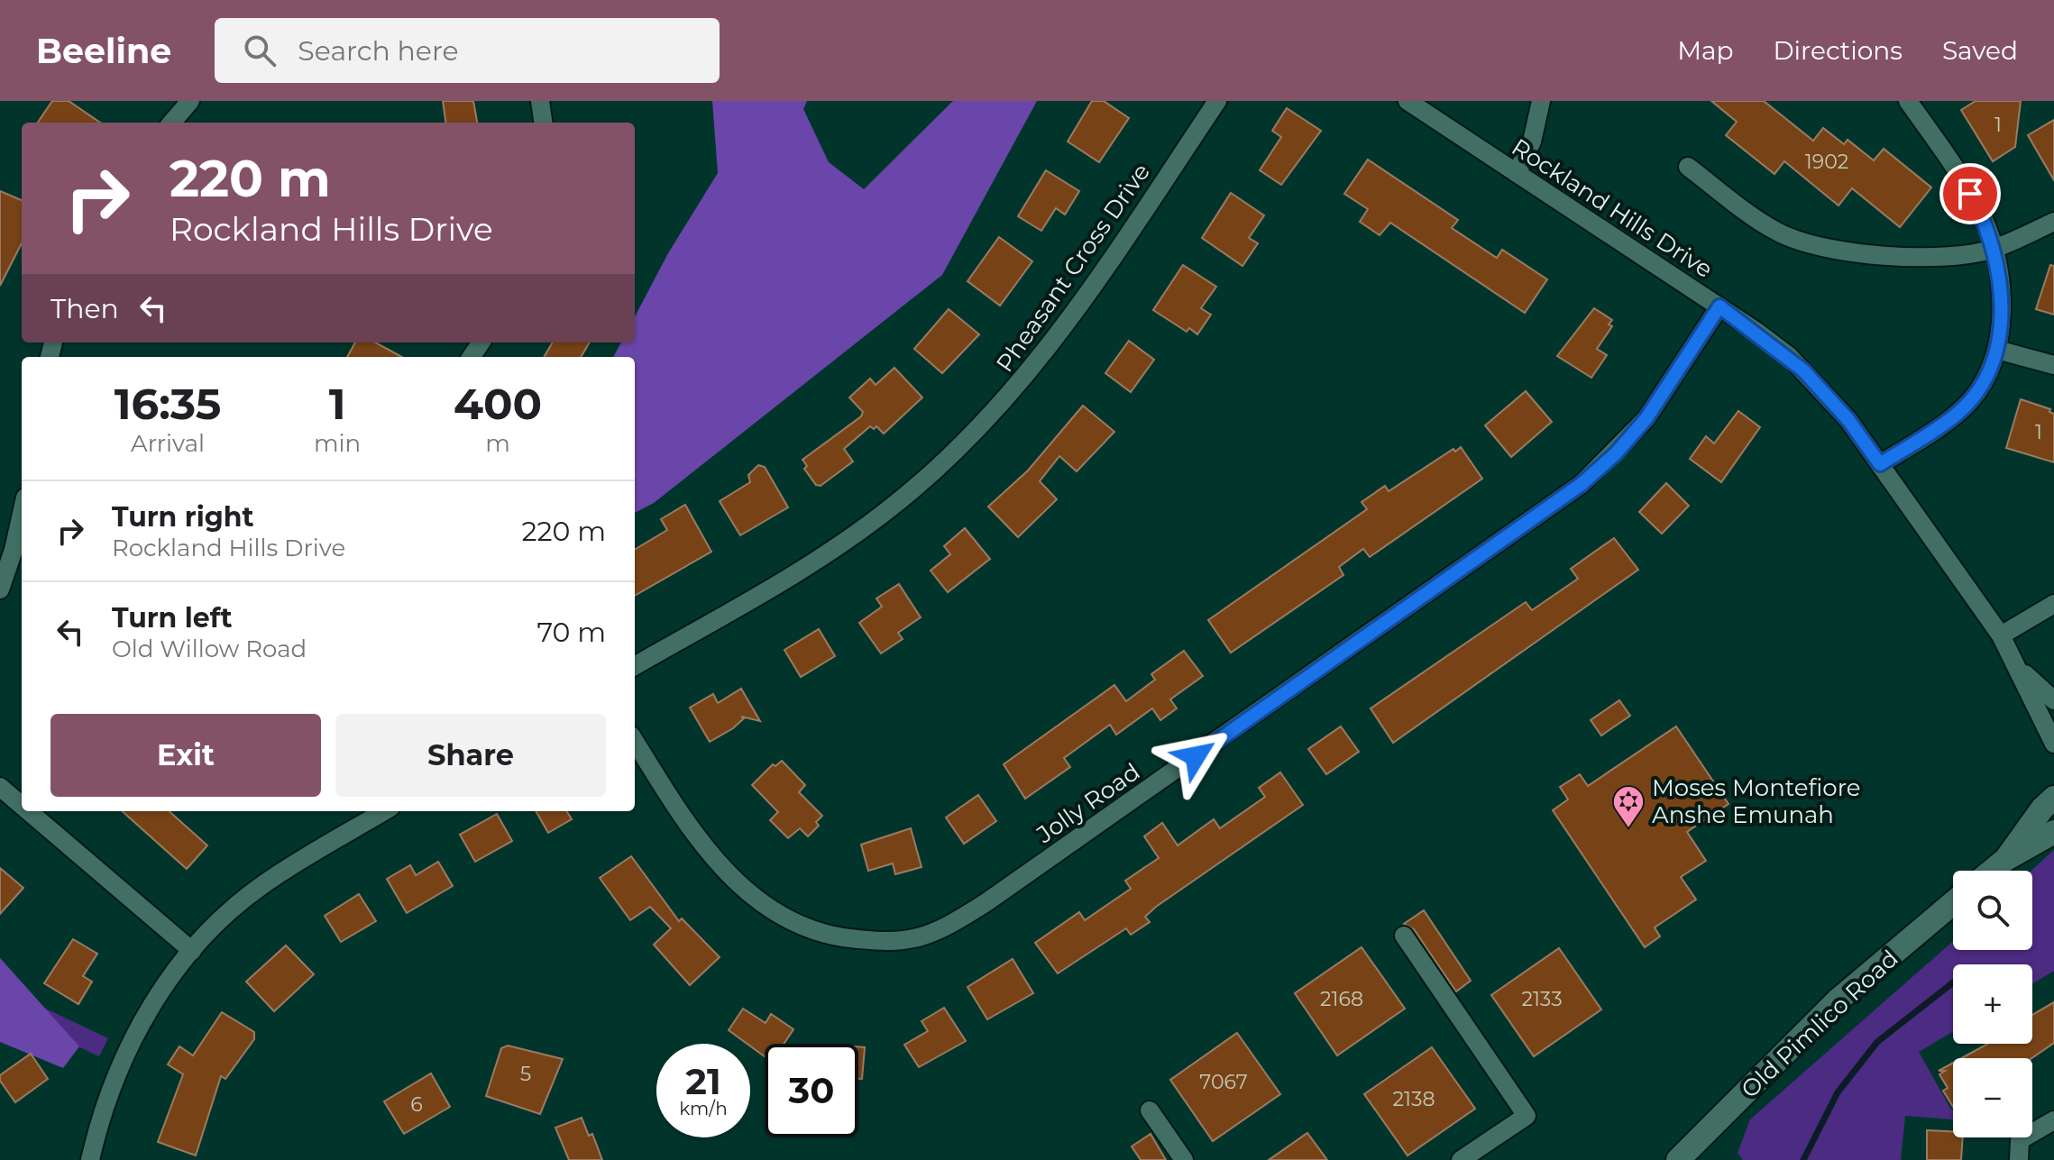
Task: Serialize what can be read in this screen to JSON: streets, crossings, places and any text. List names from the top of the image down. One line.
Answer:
{"streets":{"street":["Rockland Hills Drive","Pheasant Cross Drive","Jolly Road","Old Pimlico Road"]},"crossings":[["Rockland Hills Drive","Jolly Road"]],"places":{"synagogue":["Moses Montefiore Anshe Emunah"]},"house_numbers":["1","1902","1","2168","2133","5","7067","2138","6"],"page":{"header":"Beeline","search":"Search here","nav":["Map","Directions","Saved"],"turn":["220 m","Rockland Hills Drive"],"then":"Then","eta":["16:35","Arrival","1","min","400","m"],"list":[{"name":"Turn right","note":"Rockland Hills Drive","value":"220 m"},{"name":"Turn left","note":"Old Willow Road","value":"70 m"}],"buttons":["Exit","Share"],"map_buttons":["+","−"],"speed":"21 km/h","limit":"30"}}
